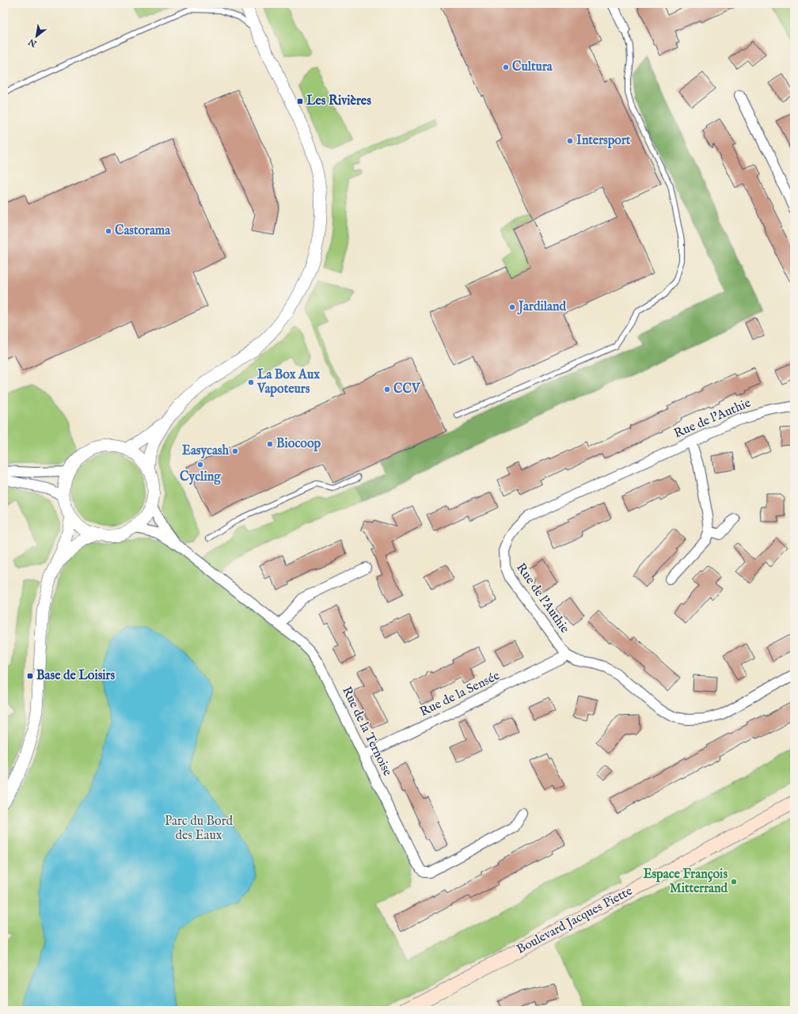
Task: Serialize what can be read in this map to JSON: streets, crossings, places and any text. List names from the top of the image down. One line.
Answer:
{"streets":{"main road":["Boulevard Jacques Piette"],"street":["Rue de l'Authie","Rue de la Sensée","Rue de la Ternoise"]},"crossings":[["Rue de l'Authie","Rue de la Sensée"],["Rue de la Sensée","Rue de la Ternoise"]],"parks":["Parc du Bord des Eaux"],"places":{"other":["Cultura","Intersport","Castorama","Jardiland","La Box Aux Vapoteurs","CCV","Biocoop","Easycash","Cycling","Espace François Mitterrand"],"transit":["Les Rivières","Base de Loisirs"]},"north":"bottom left"}
